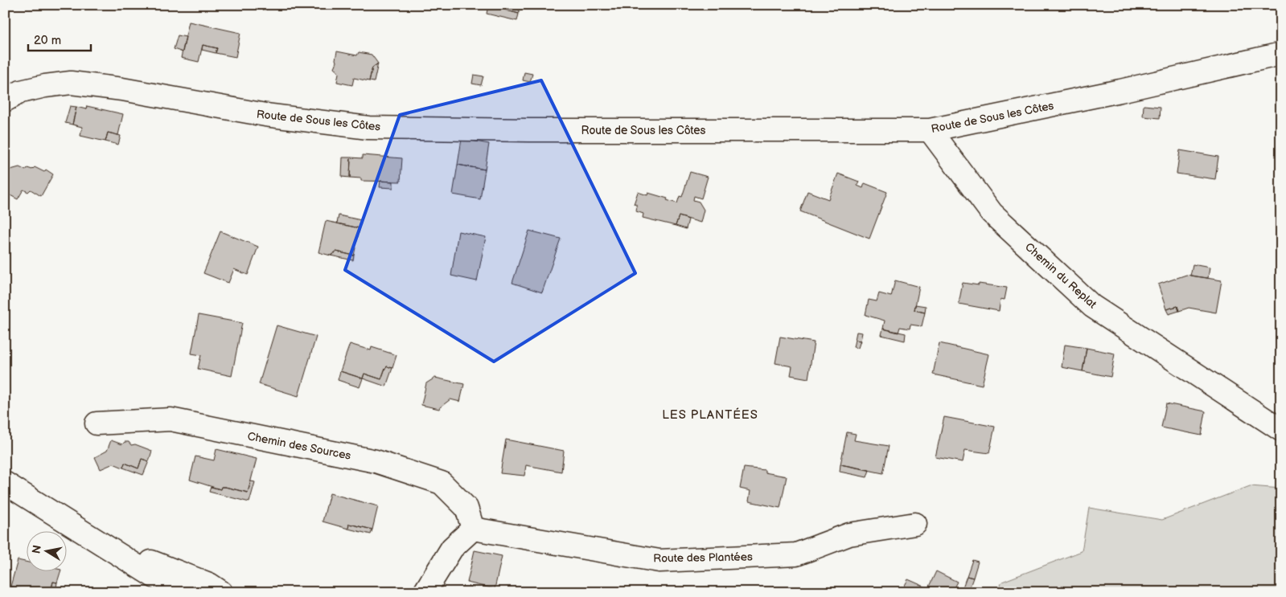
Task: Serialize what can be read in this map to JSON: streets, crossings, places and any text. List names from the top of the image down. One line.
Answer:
{"streets":{"street":["Route de Sous les Côtes","Chemin du Replat","Chemin des Sources","Route des Plantées"]},"crossings":[["Route de Sous les Côtes","Chemin du Replat"],["Chemin des Sources","Route des Plantées"]],"districts":["LES PLANTÉES"],"scale_bar":"20 m","north":"left"}
